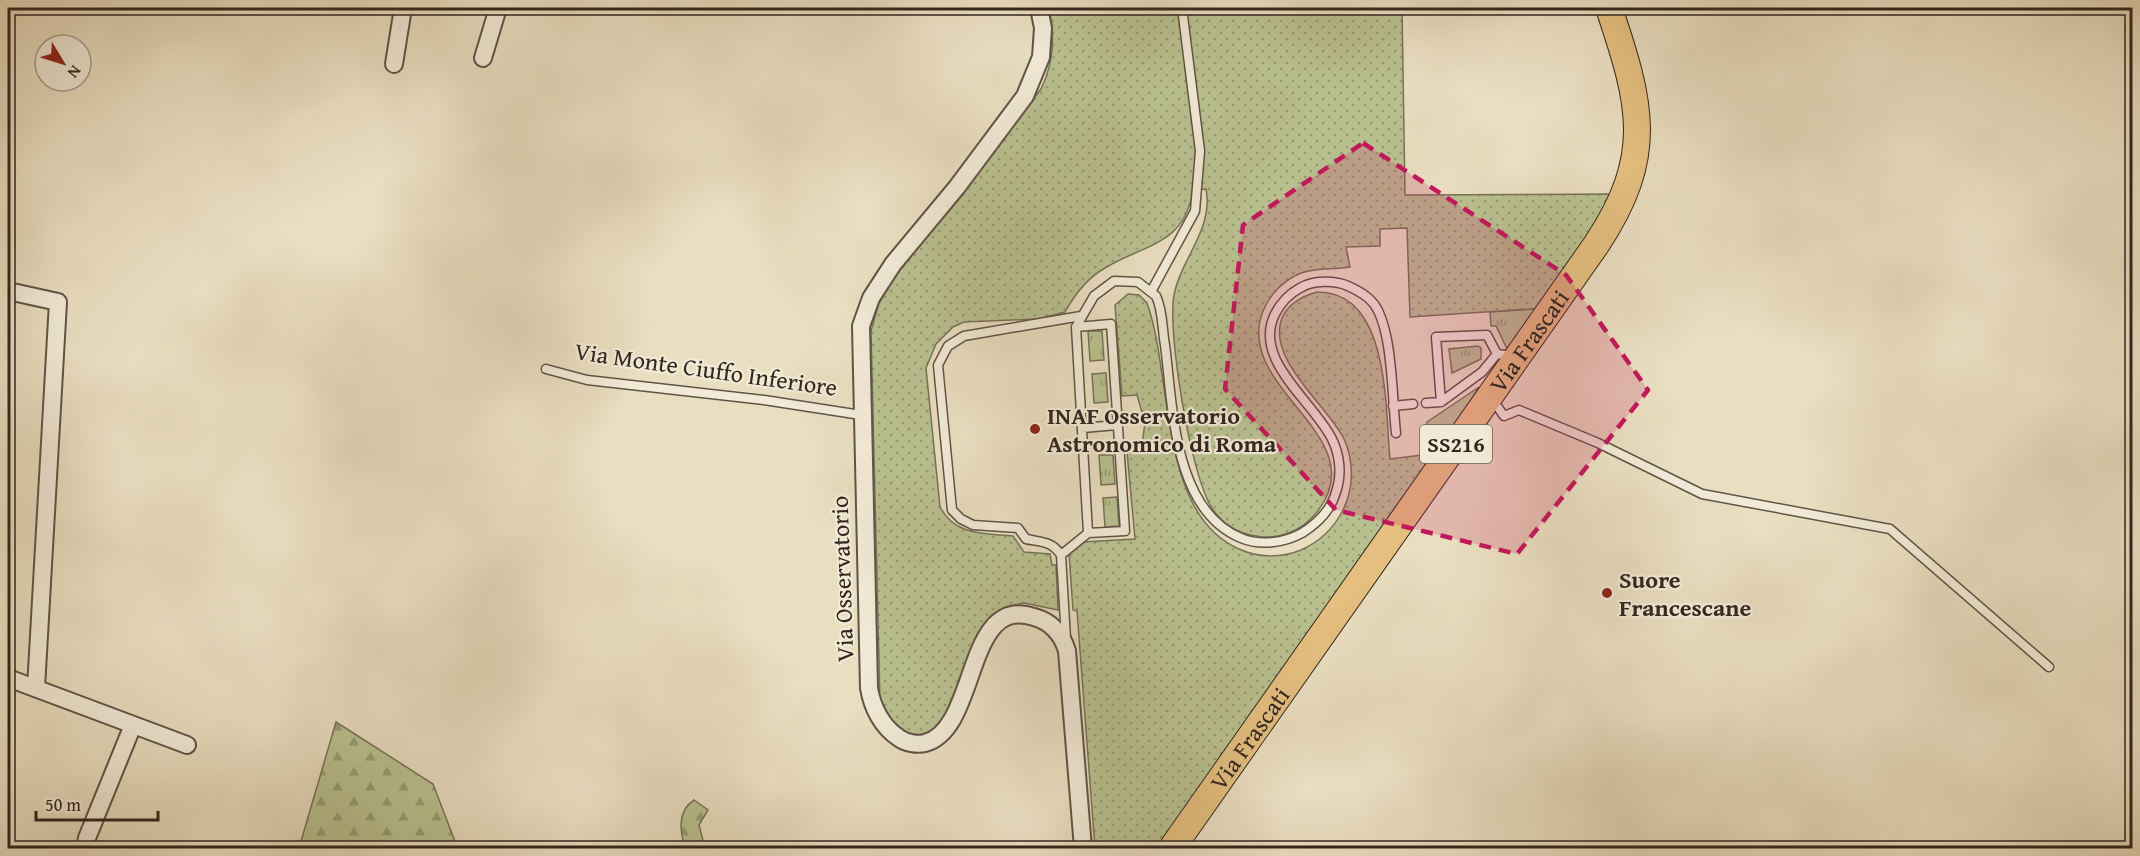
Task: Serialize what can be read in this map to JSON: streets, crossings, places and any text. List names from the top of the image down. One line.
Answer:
{"streets":{"main road":["Via Frascati","SS216"],"street":["Via Osservatorio"],"lane":["Via Monte Ciuffo Inferiore"]},"crossings":[["Via Monte Ciuffo Inferiore","Via Osservatorio"]],"places":["INAF Osservatorio Astronomico di Roma","Suore Francescane"],"scale_bar":"50 m","north":"bottom right"}
